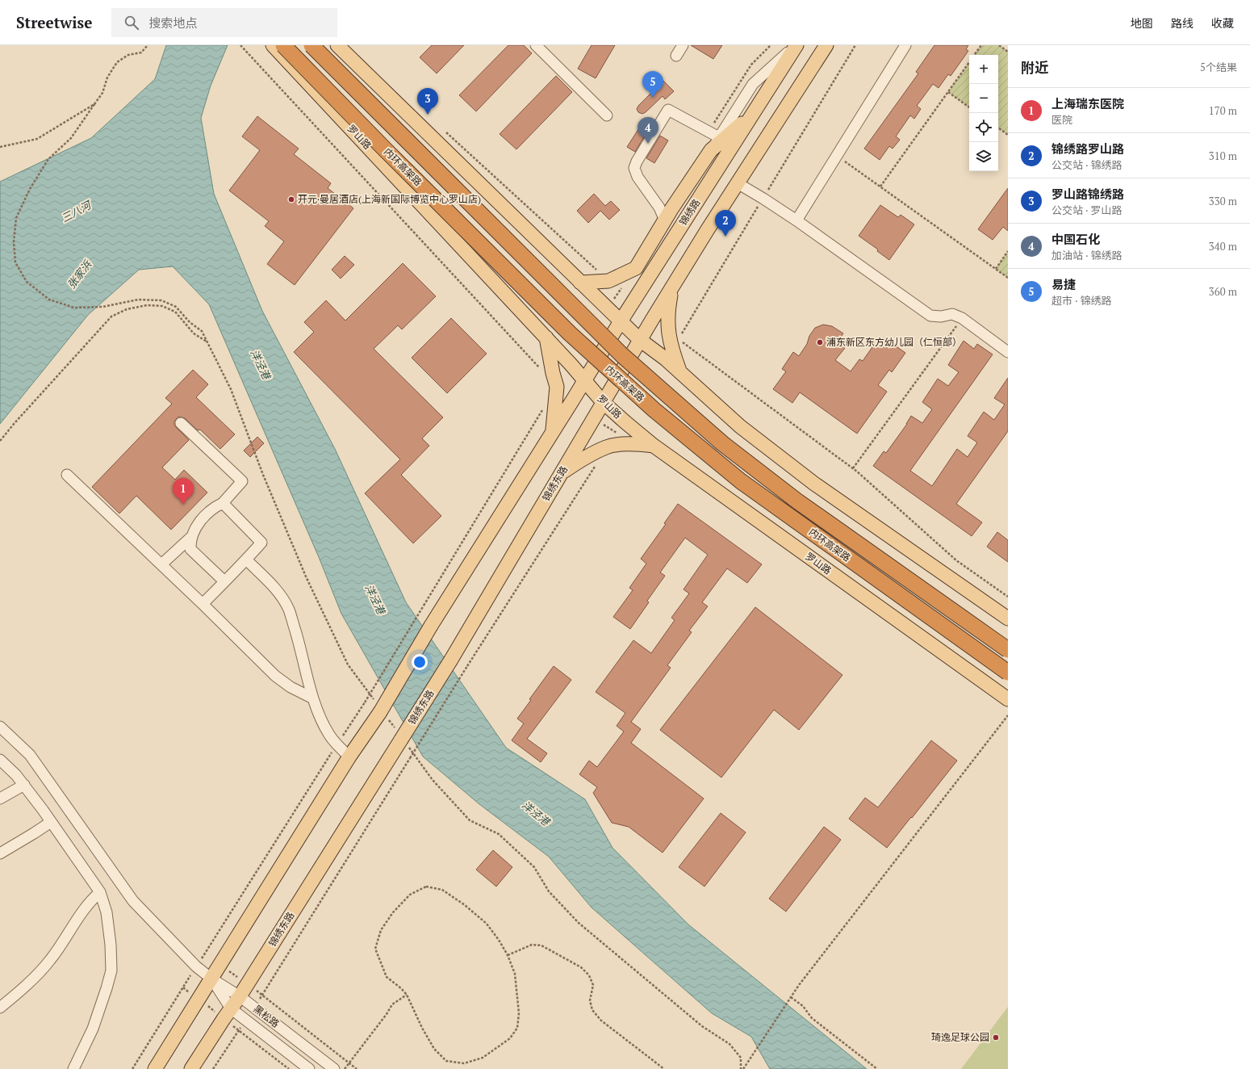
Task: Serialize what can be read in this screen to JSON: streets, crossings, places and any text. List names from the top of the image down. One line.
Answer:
{"streets":{"highway":["内环高架路"],"main road":["罗山路","锦绣路","锦绣东路"],"street":["黑松路"]},"crossings":[["罗山路","锦绣路"],["罗山路","锦绣东路"],["锦绣东路","黑松路"]],"water":["三八河","张家浜","洋泾港"],"places":["开元·曼居酒店(上海新国际博览中心罗山店)","浦东新区东方幼儿园（仁恒部）","琦逸足球公园"],"page":{"header":"Streetwise","search":"搜索地点","nav":["地图","路线","收藏"],"heading":["附近","5个结果"],"map_buttons":["+","−"],"pins":["5","3","4","2","1"],"list":[{"mark":"1","name":"上海瑞东医院","note":"医院","value":"170 m"},{"mark":"2","name":"锦绣路罗山路","note":"公交站 · 锦绣路","value":"310 m"},{"mark":"3","name":"罗山路锦绣路","note":"公交站 · 罗山路","value":"330 m"},{"mark":"4","name":"中国石化","note":"加油站 · 锦绣路","value":"340 m"},{"mark":"5","name":"易捷","note":"超市 · 锦绣路","value":"360 m"}]}}
